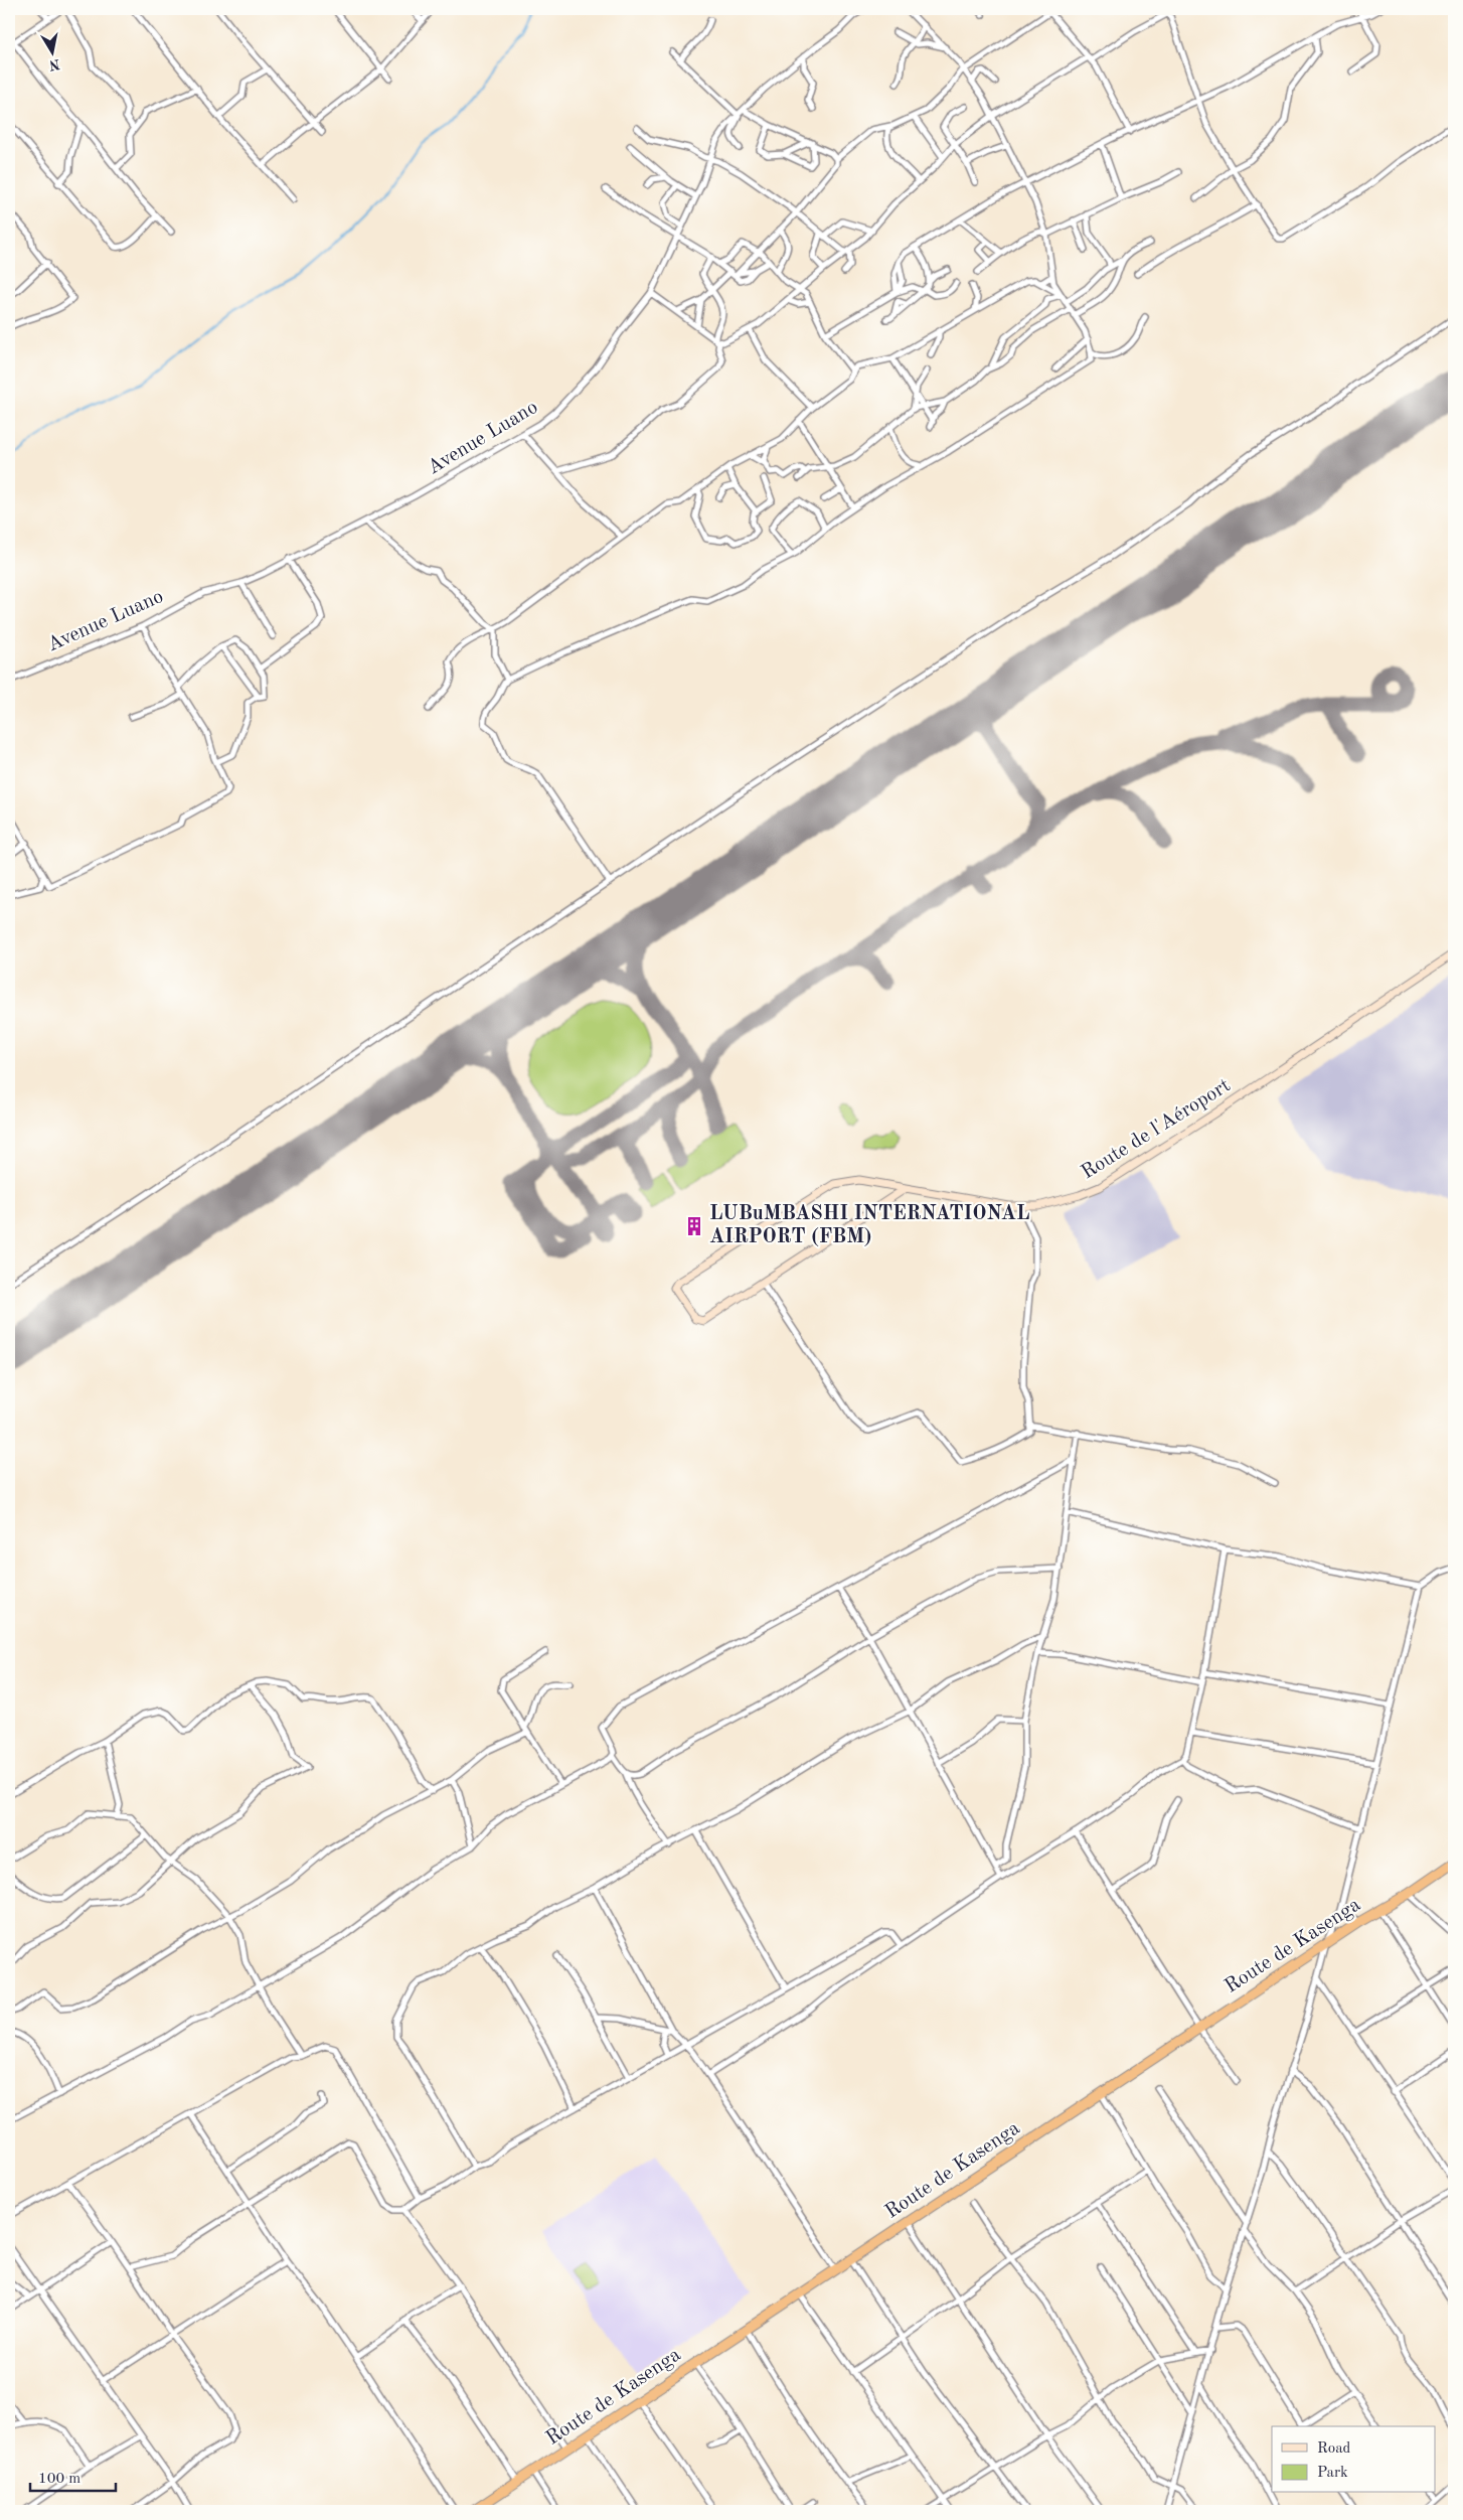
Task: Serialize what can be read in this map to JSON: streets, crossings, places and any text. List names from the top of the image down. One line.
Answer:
{"streets":{"highway":["Route de Kasenga"],"main road":["Route de l'Aéroport"],"street":["Avenue Luano"]},"places":{"building":["LUBuMBASHI INTERNATIONAL AIRPORT (FBM)"]},"legend":["Road","Park"],"scale_bar":"100 m","north":"bottom"}
